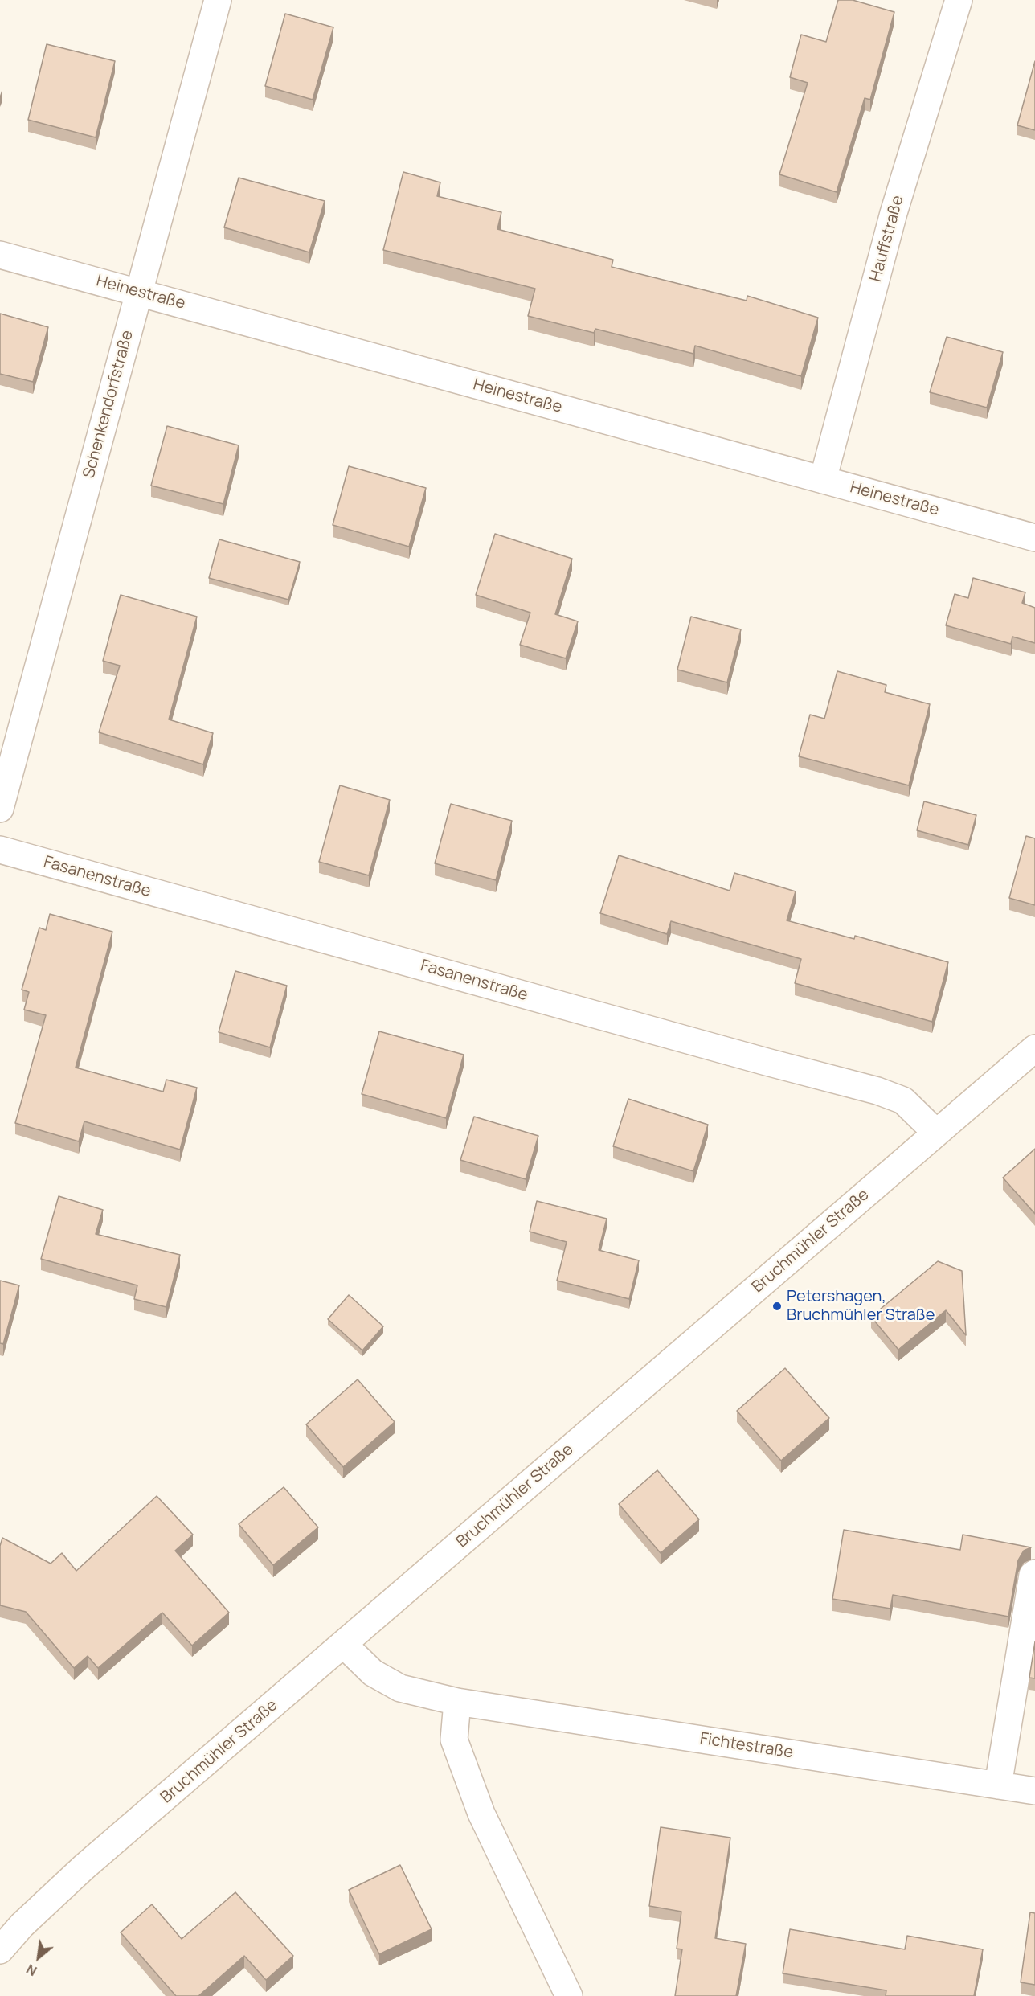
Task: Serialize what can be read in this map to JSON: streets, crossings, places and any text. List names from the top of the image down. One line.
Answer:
{"streets":{"street":["Hauffstraße","Heinestraße","Schenkendorfstraße","Fasanenstraße","Bruchmühler Straße","Fichtestraße"]},"crossings":[["Hauffstraße","Heinestraße"],["Heinestraße","Schenkendorfstraße"],["Fasanenstraße","Bruchmühler Straße"],["Bruchmühler Straße","Fichtestraße"]],"places":["Petershagen, Bruchmühler Straße"],"north":"bottom left"}
